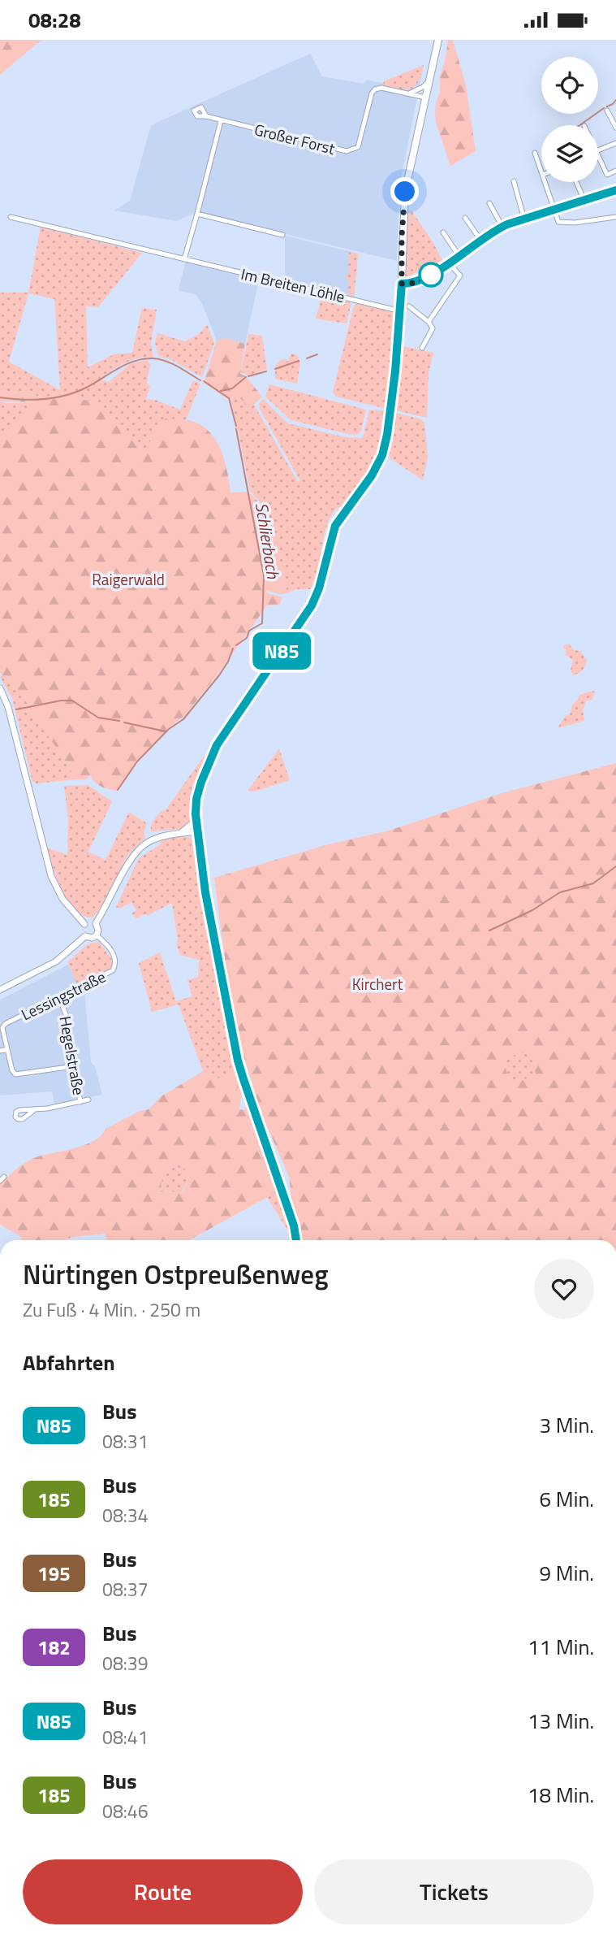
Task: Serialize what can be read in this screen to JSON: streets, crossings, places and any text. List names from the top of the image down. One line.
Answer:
{"streets":{"street":["Großer Forst","Im Breiten Löhle","Lessingstraße","Hegelstraße"]},"crossings":[["Lessingstraße","Hegelstraße"]],"water":["Schlierbach"],"parks":["Raigerwald","Kirchert"],"lines":["bus line N85"],"page":{"status":"08:28","on_map":"N85","heading":[["Nürtingen Ostpreußenweg","Zu Fuß · 4 Min. · 250 m"],"Abfahrten"],"list":[{"mark":"N85","name":"Bus","note":"08:31","value":"3 Min."},{"mark":"185","name":"Bus","note":"08:34","value":"6 Min."},{"mark":"195","name":"Bus","note":"08:37","value":"9 Min."},{"mark":"182","name":"Bus","note":"08:39","value":"11 Min."},{"mark":"N85","name":"Bus","note":"08:41","value":"13 Min."},{"mark":"185","name":"Bus","note":"08:46","value":"18 Min."}],"buttons":["Route","Tickets"]}}
